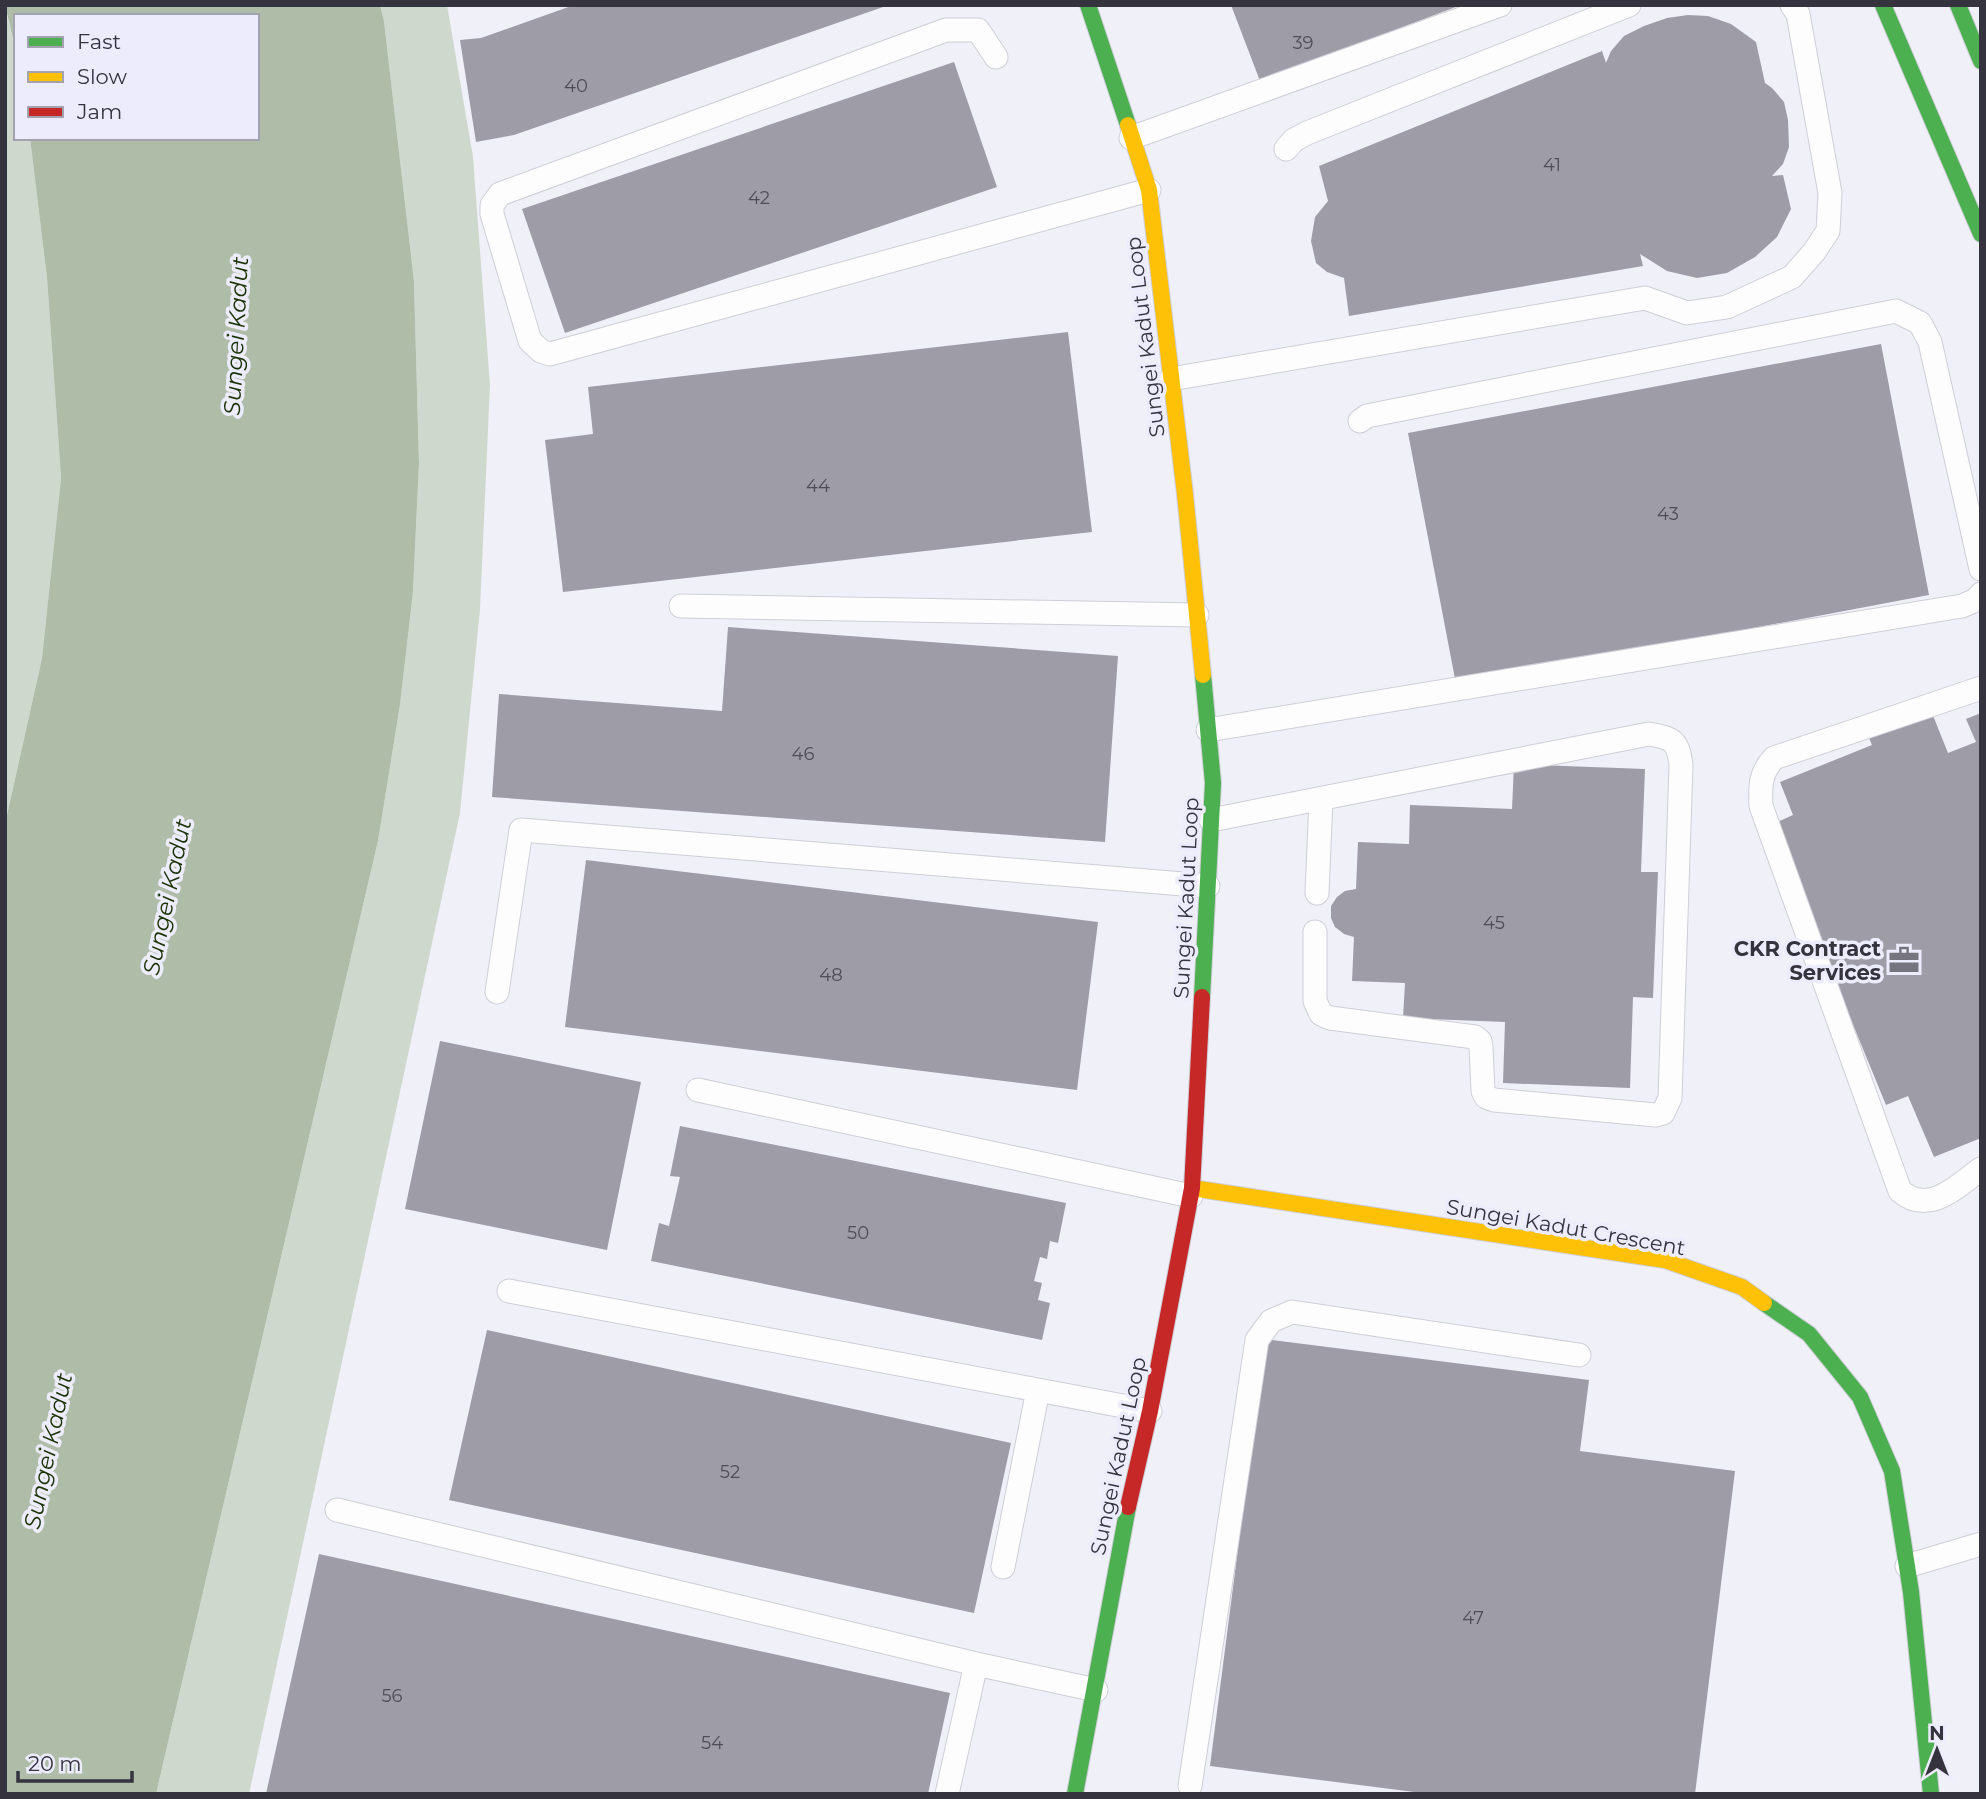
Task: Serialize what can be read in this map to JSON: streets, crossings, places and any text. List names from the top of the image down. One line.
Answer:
{"streets":{"street":["Sungei Kadut Loop","Sungei Kadut Crescent"]},"crossings":[["Sungei Kadut Loop","Sungei Kadut Crescent"]],"water":["Sungei Kadut"],"places":{"office":["CKR Contract Services"]},"house_numbers":["39","40","41","42","44","43","46","45","48","50","52","47","56","54"],"legend":["Fast","Slow","Jam"],"scale_bar":"20 m","north":"top"}
